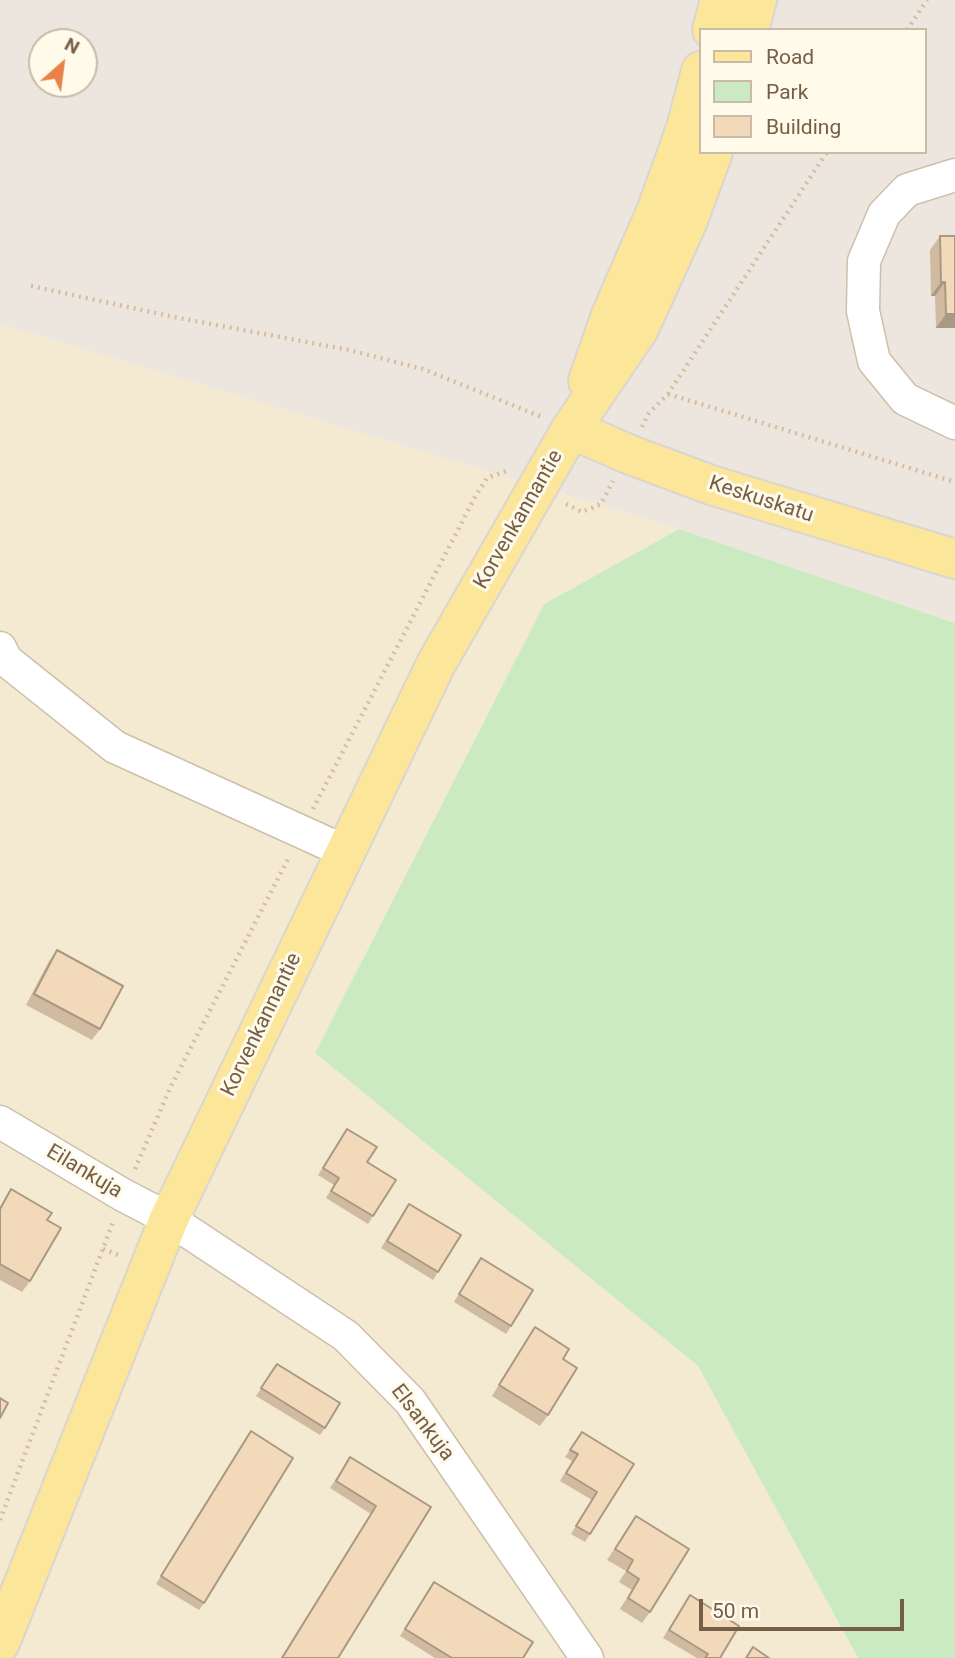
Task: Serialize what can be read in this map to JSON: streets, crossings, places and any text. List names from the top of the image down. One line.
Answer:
{"streets":{"main road":["Keskuskatu","Korvenkannantie"],"street":["Eilankuja","Elsankuja"]},"crossings":[["Keskuskatu","Korvenkannantie"],["Korvenkannantie","Eilankuja"],["Korvenkannantie","Elsankuja"],["Eilankuja","Elsankuja"]],"legend":["Road","Park","Building"],"scale_bar":"50 m","north":"top right"}
